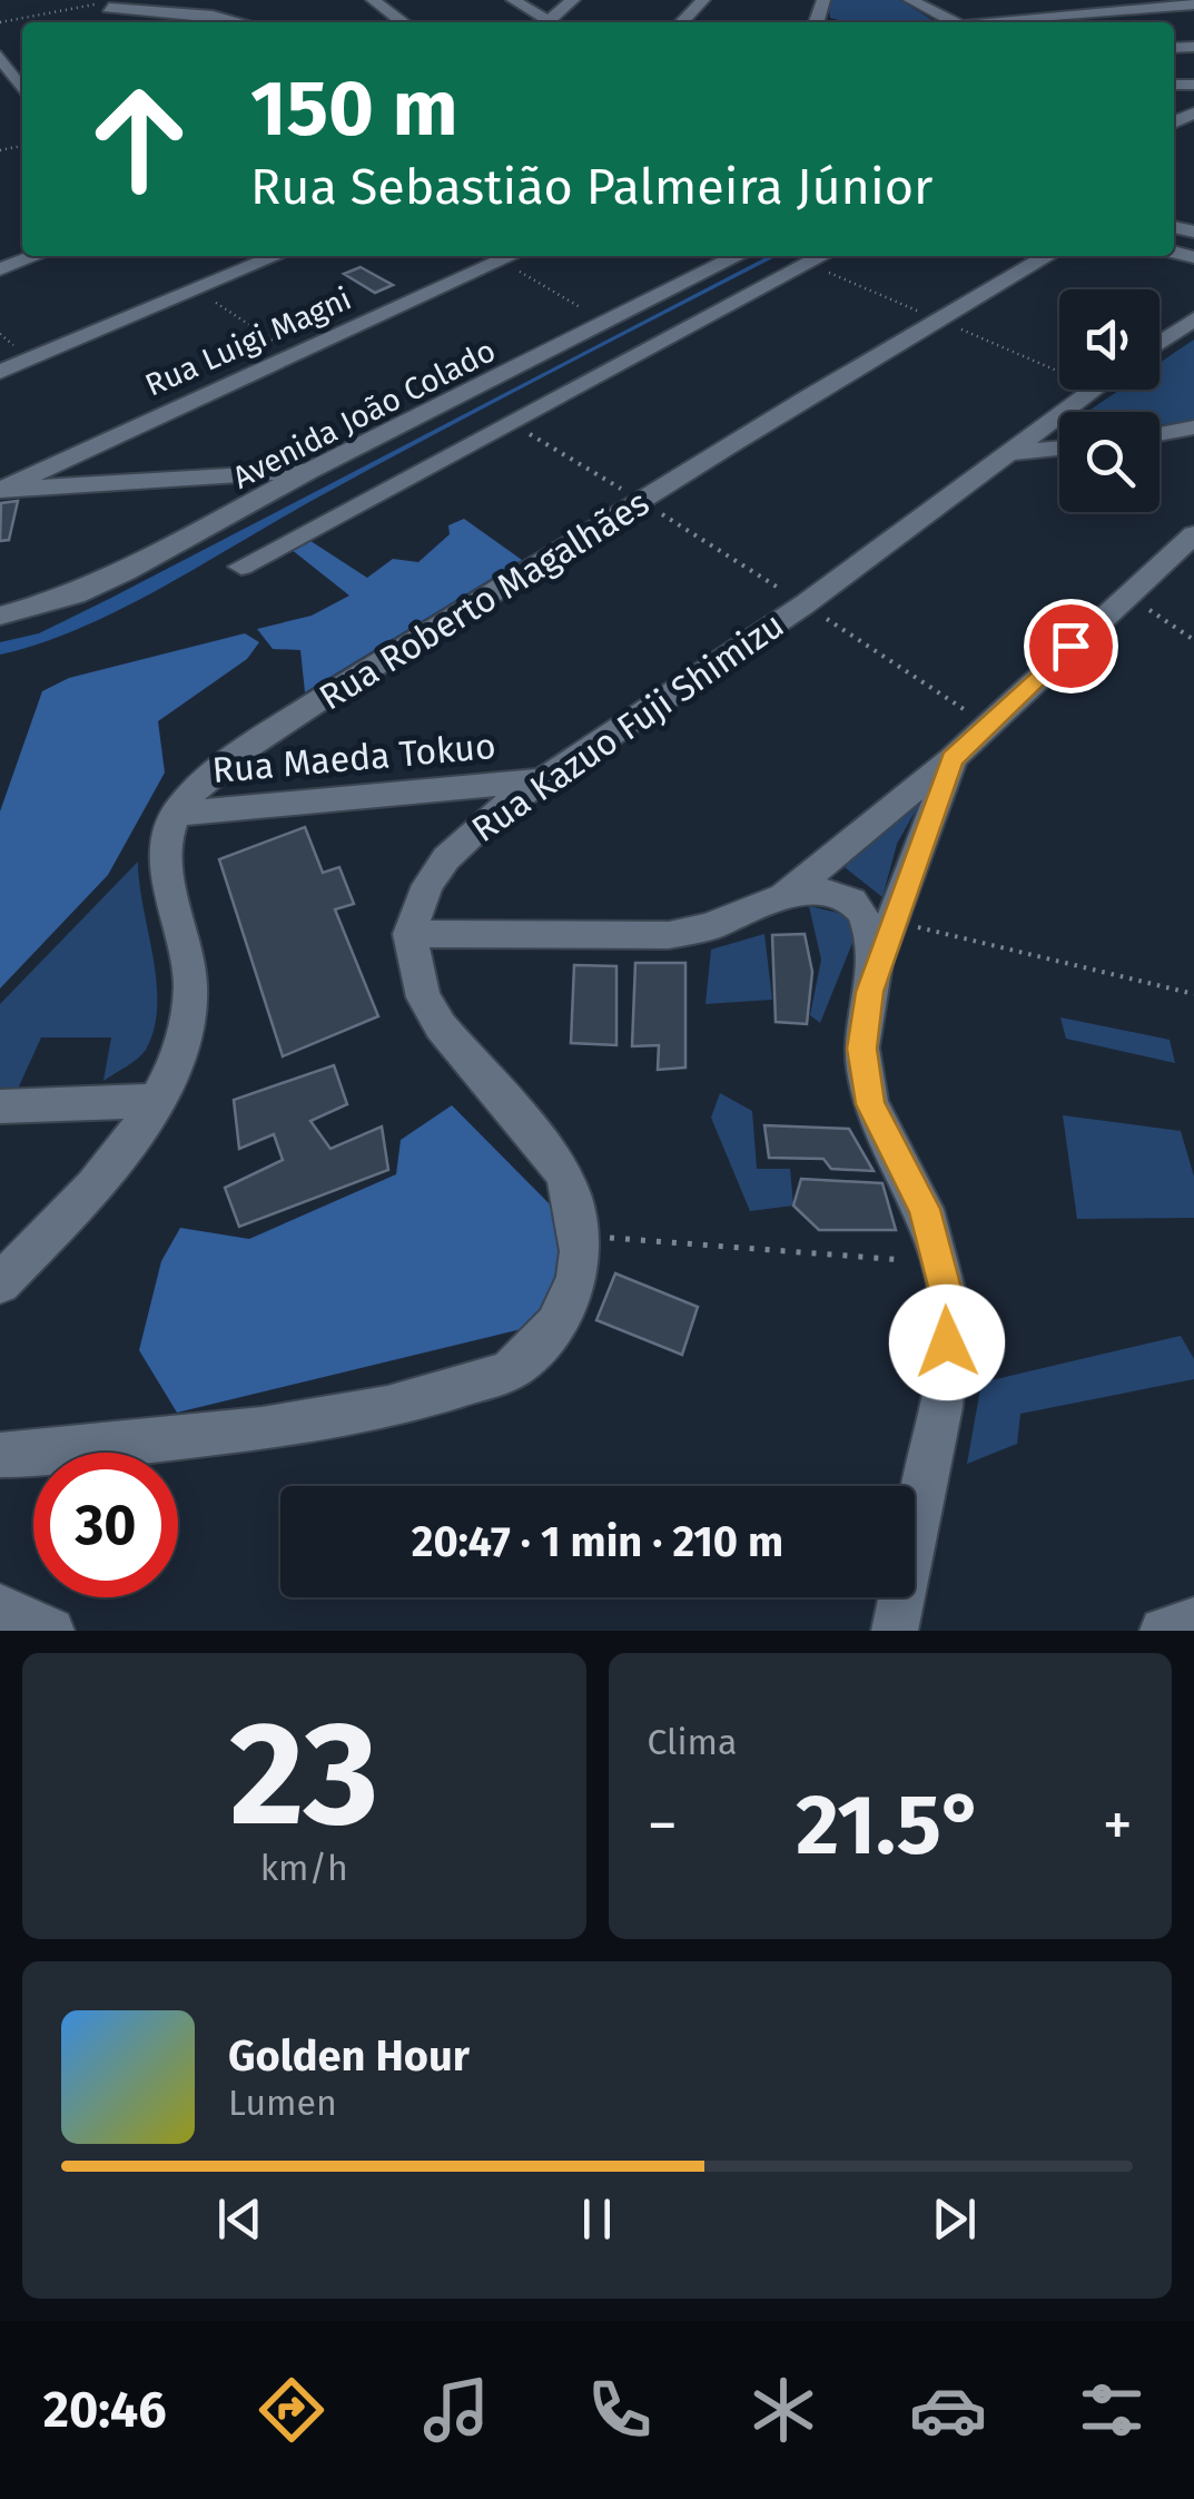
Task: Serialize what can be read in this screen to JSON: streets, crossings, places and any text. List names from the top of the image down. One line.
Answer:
{"streets":{"street":["Rua Luigi Magni","Avenida João Colado","Rua Roberto Magalhães","Rua Kazuo Fuji Shimizu","Rua Maeda Tokuo"]},"crossings":[["Rua Roberto Magalhães","Rua Maeda Tokuo"],["Rua Kazuo Fuji Shimizu","Rua Maeda Tokuo"]],"page":{"turn":["150 m","Rua Sebastião Palmeira Júnior"],"limit":"30","trip":"20:47 · 1 min · 210 m","tile":[["23","km/h"],"Clima"],"heat":["−","21.5°","+"],"song":["Golden Hour","Lumen"],"tabs":"20:46"}}
